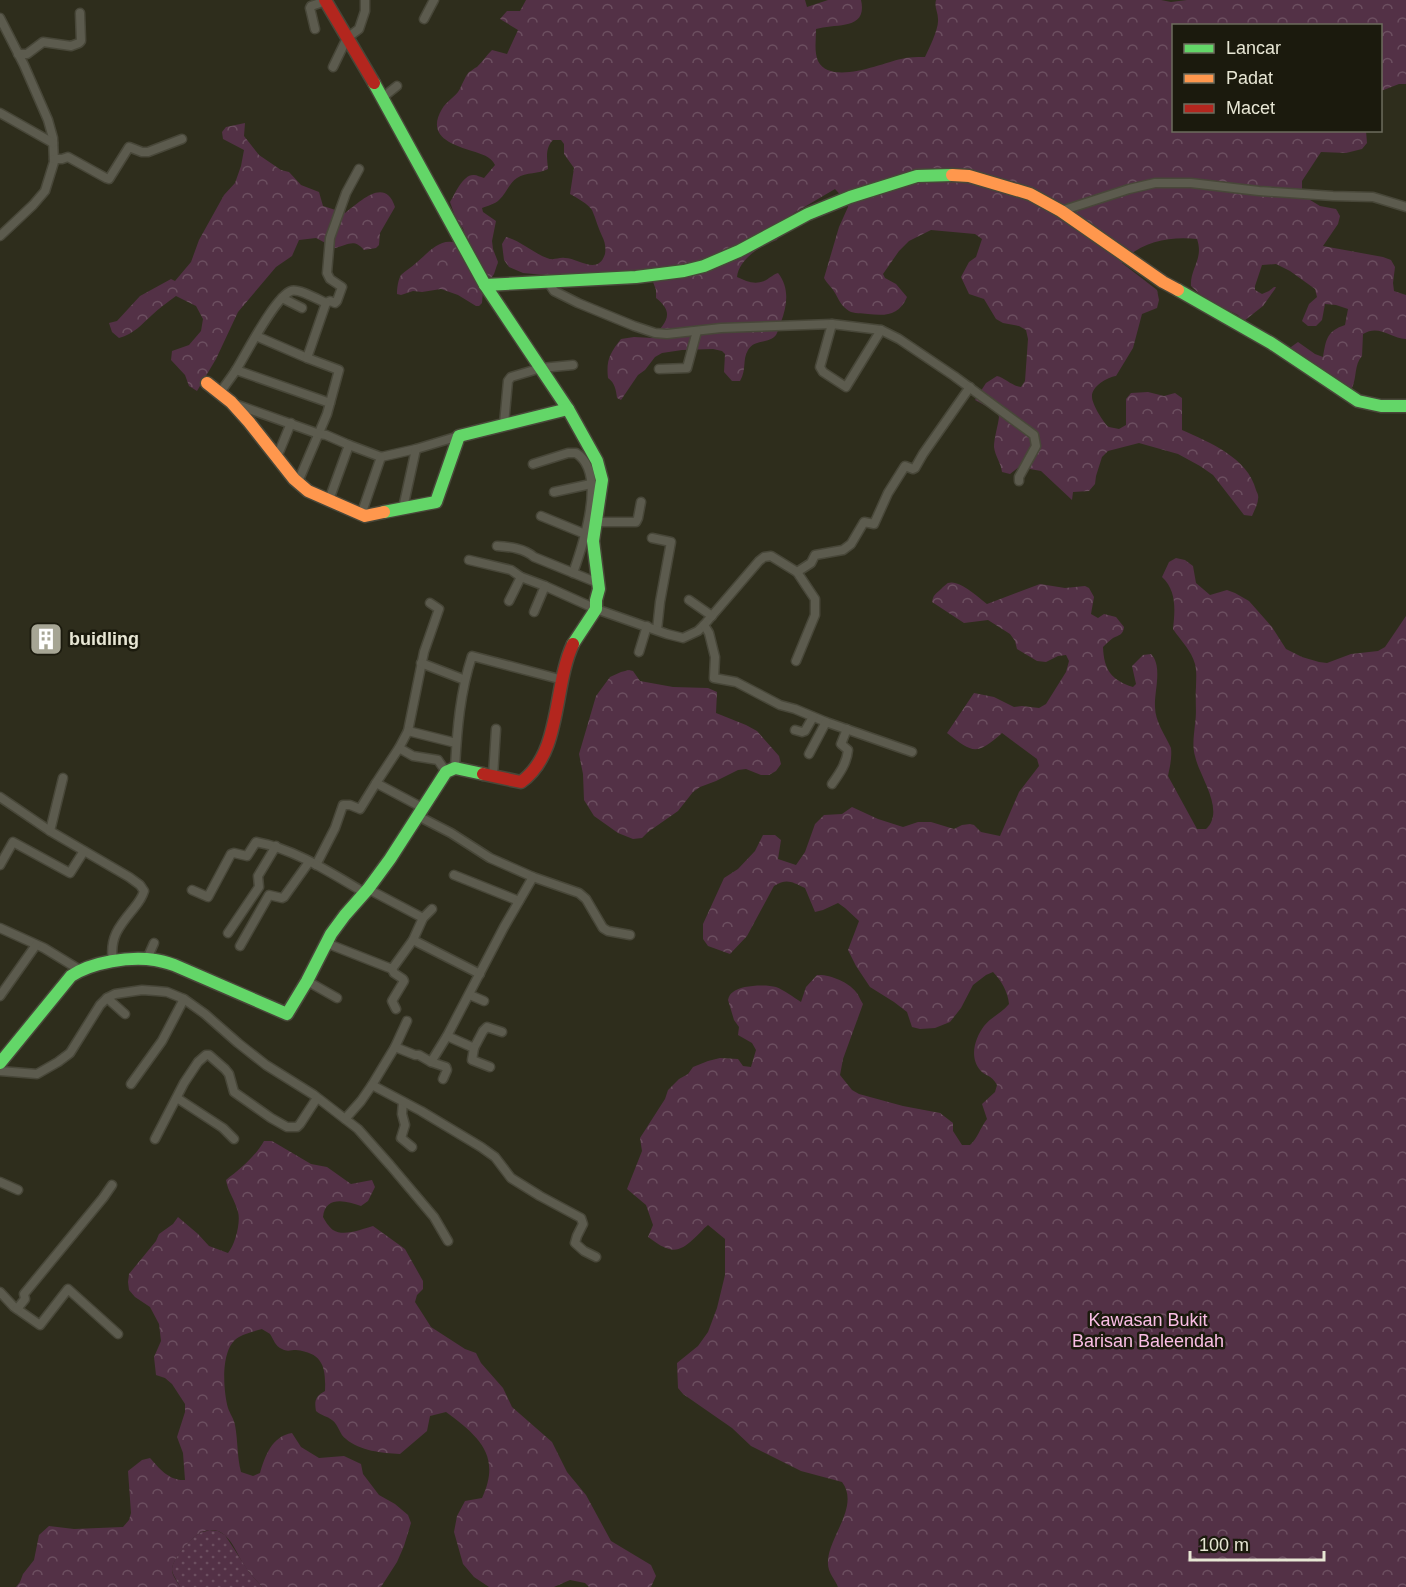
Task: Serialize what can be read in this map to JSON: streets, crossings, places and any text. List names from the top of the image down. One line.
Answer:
{"parks":["Kawasan Bukit Barisan Baleendah"],"places":{"building":["buidling"]},"legend":["Lancar","Padat","Macet"],"scale_bar":"100 m"}
